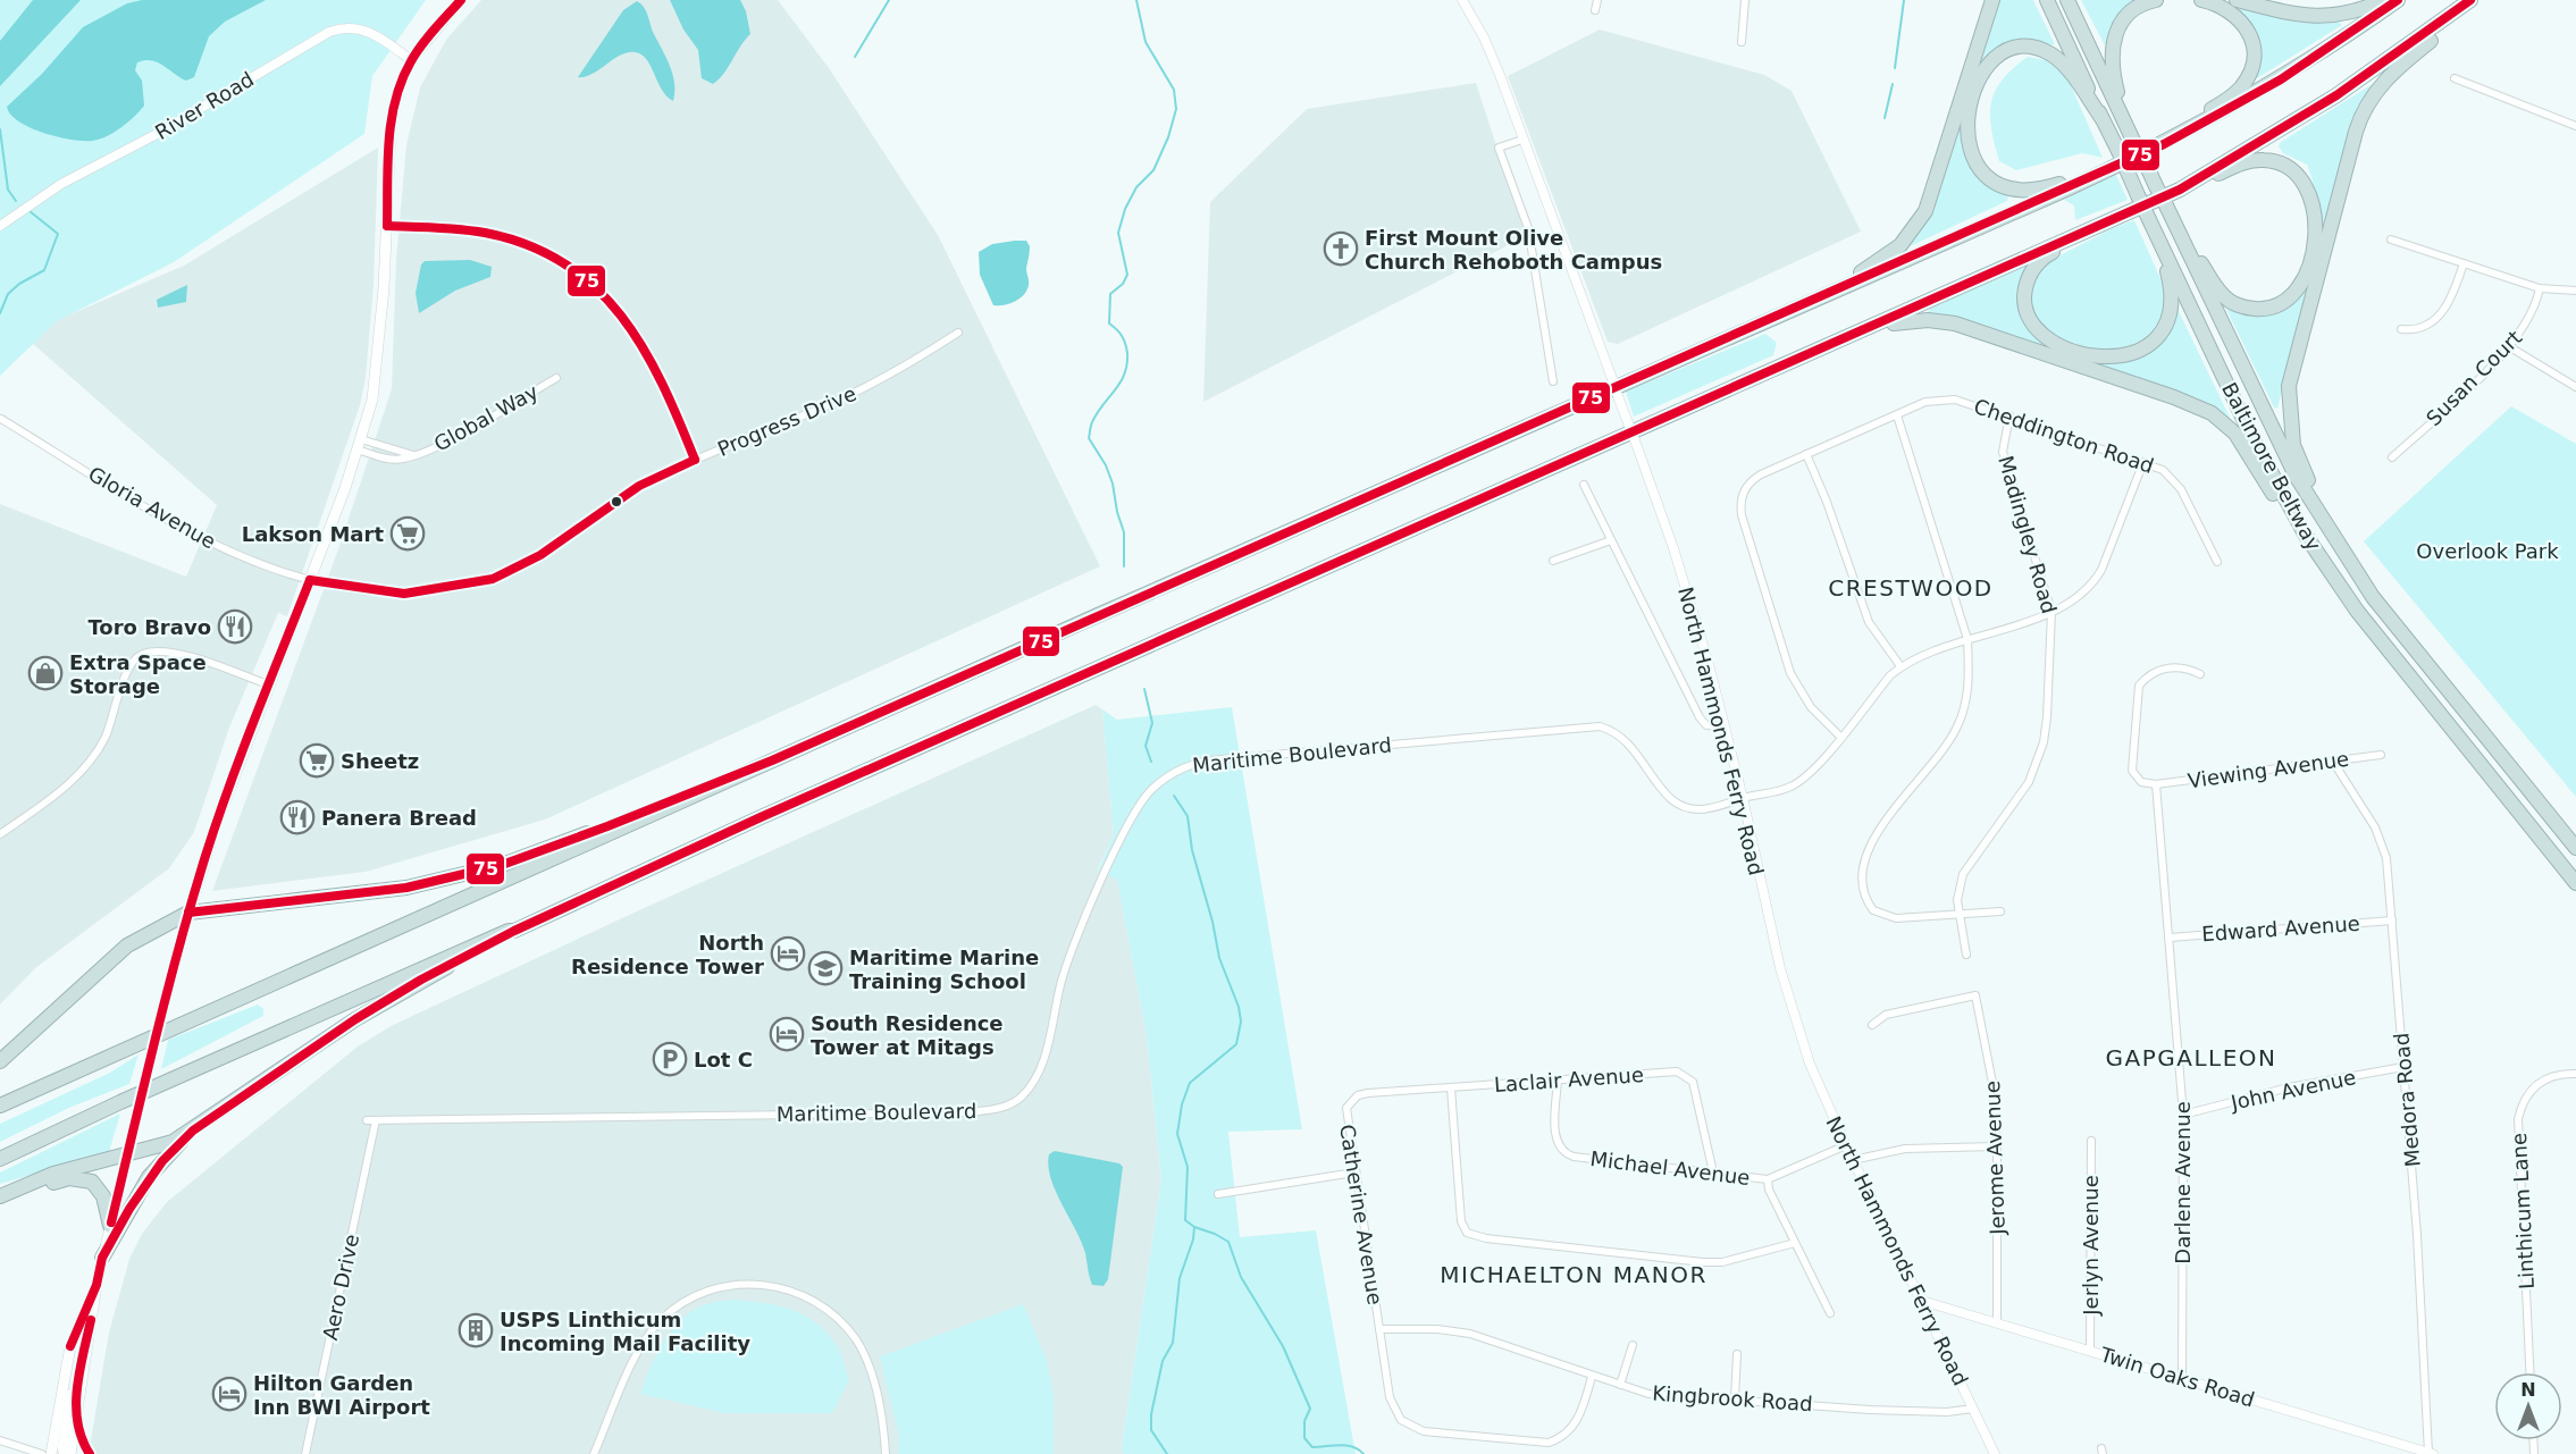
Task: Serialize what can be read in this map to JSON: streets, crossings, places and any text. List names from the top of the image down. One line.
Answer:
{"streets":{"highway":["Baltimore Beltway"],"street":["River Road","Susan Court","Global Way","Progress Drive","Cheddington Road","Gloria Avenue","Madingley Road","North Hammonds Ferry Road","Maritime Boulevard","Viewing Avenue","Edward Avenue","Laclair Avenue","John Avenue","Medora Road","Jerome Avenue","Michael Avenue","Darlene Avenue","Linthicum Lane","Catherine Avenue","Jerlyn Avenue","Aero Drive","Twin Oaks Road","Kingbrook Road"]},"crossings":[["Progress Drive","Gloria Avenue"],["Cheddington Road","Madingley Road"],["Cheddington Road","Maritime Boulevard"],["North Hammonds Ferry Road","Maritime Boulevard"],["North Hammonds Ferry Road","Michael Avenue"],["North Hammonds Ferry Road","Twin Oaks Road"],["North Hammonds Ferry Road","Kingbrook Road"],["Maritime Boulevard","Aero Drive"],["Viewing Avenue","Medora Road"],["Viewing Avenue","Darlene Avenue"],["Edward Avenue","Medora Road"],["Edward Avenue","Darlene Avenue"],["Laclair Avenue","Michael Avenue"],["Laclair Avenue","Catherine Avenue"],["John Avenue","Medora Road"],["John Avenue","Darlene Avenue"],["Medora Road","Twin Oaks Road"],["Jerome Avenue","Twin Oaks Road"],["Darlene Avenue","Twin Oaks Road"],["Catherine Avenue","Kingbrook Road"],["Jerlyn Avenue","Twin Oaks Road"]],"districts":["CRESTWOOD","GAPGALLEON","MICHAELTON MANOR"],"parks":["Overlook Park"],"places":{"church":["First Mount Olive Church Rehoboth Campus"],"supermarket":["Lakson Mart","Sheetz"],"restaurant":["Toro Bravo","Panera Bread"],"shop":["Extra Space Storage"],"hotel":["North Residence Tower","South Residence Tower at Mitags","Hilton Garden Inn BWI Airport"],"school or university":["Maritime Marine Training School"],"parking":["Lot C"],"building":["USPS Linthicum Incoming Mail Facility"]},"lines":["transit line 75"],"north":"top"}
